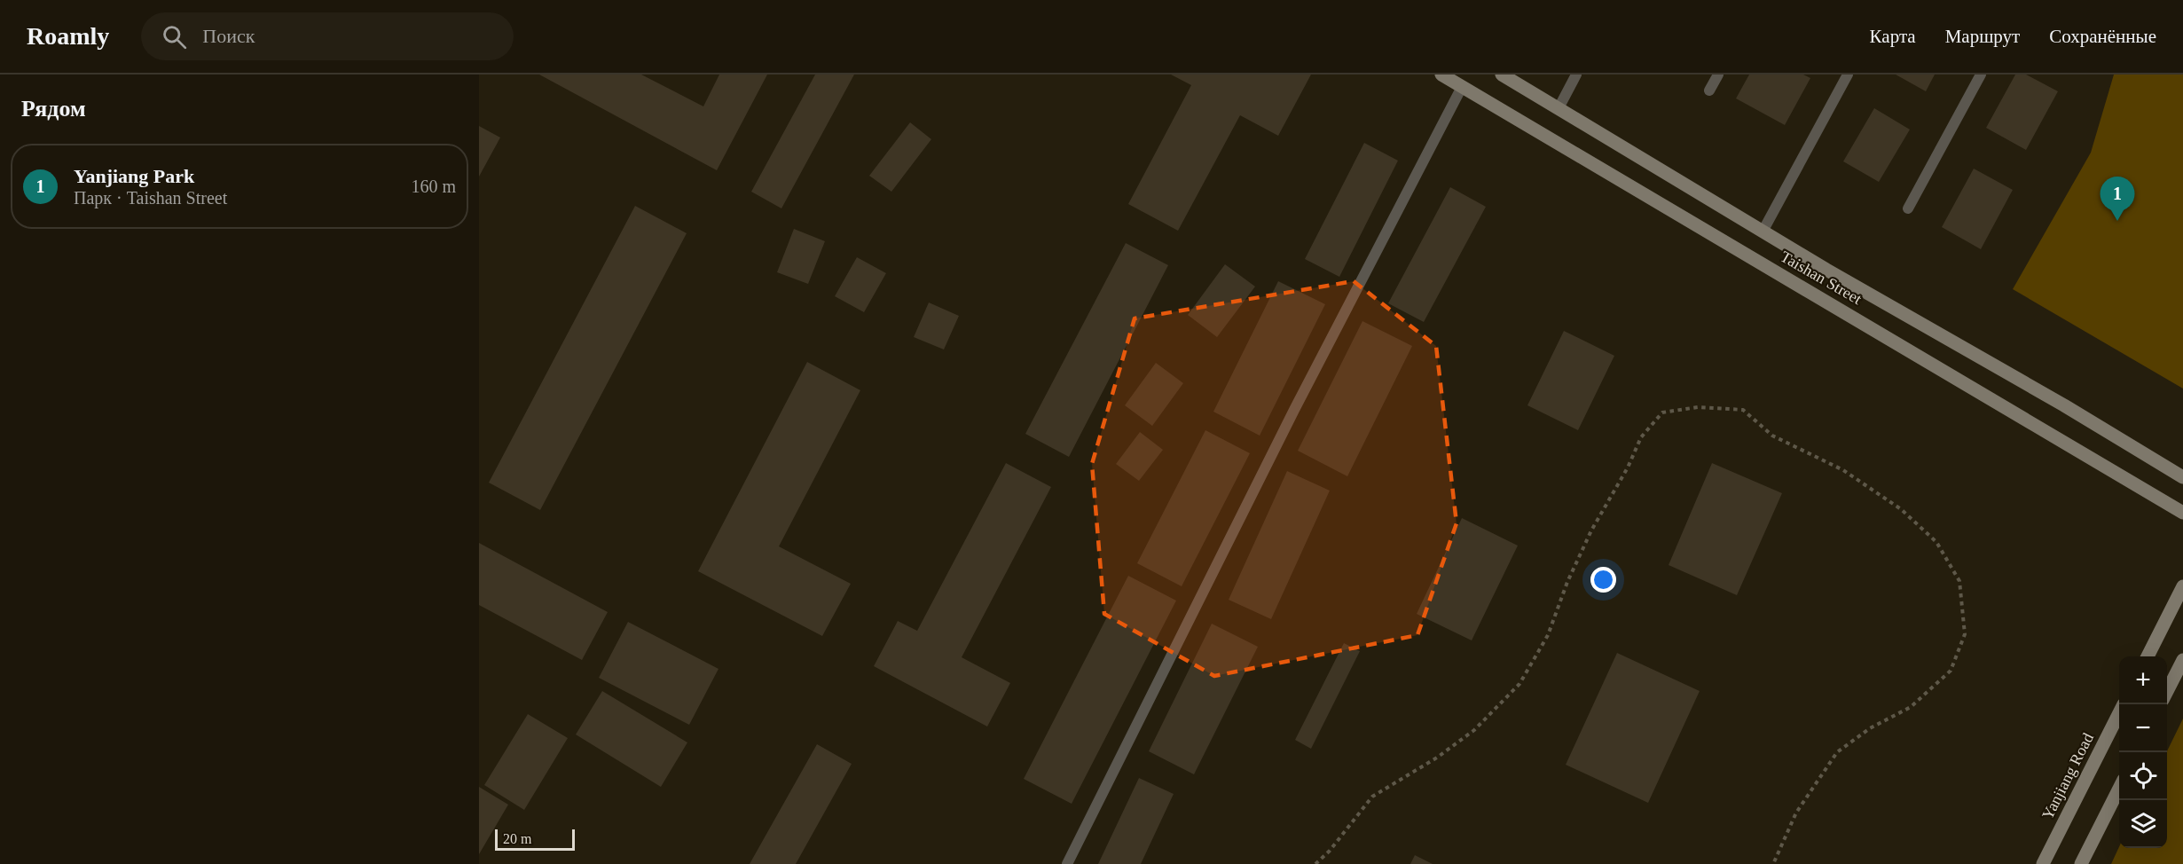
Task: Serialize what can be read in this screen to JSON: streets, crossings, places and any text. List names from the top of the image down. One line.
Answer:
{"streets":{"main road":["Taishan Street","Yanjiang Road"]},"scale_bar":"20 m","page":{"header":"Roamly","search":"Поиск","nav":["Карта","Маршрут","Сохранённые"],"heading":"Рядом","list":[{"mark":"1","name":"Yanjiang Park","note":"Парк · Taishan Street","value":"160 m"}],"pins":"1","map_buttons":["+","−"],"scale":"20 m"}}
